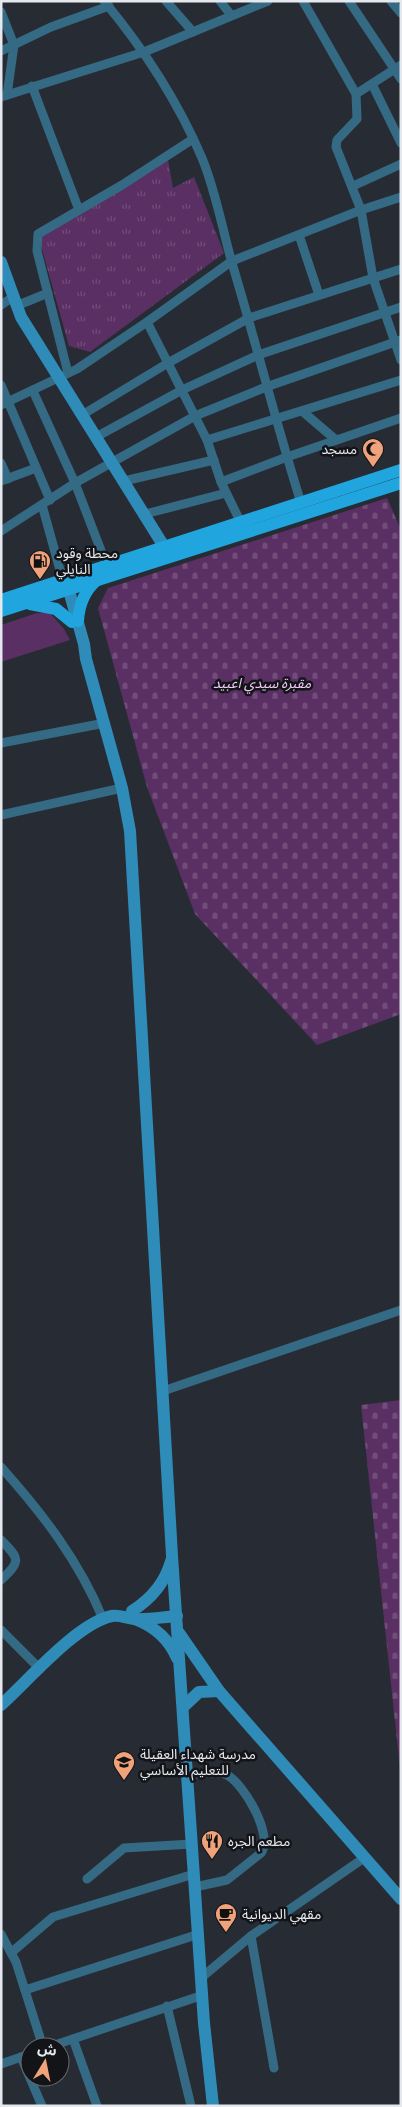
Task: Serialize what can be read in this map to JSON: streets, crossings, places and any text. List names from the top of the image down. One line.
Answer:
{"parks":["مقبرة سيدي اعبيد"],"places":{"mosque":["مسجد"],"fuel station":["محطة وقود النايلي"],"school or university":["مدرسة شهداء العقيلة للتعليم الأساسي"],"restaurant":["مطعم الجره"],"cafe":["مقهي الديوانية"]},"north":"top"}
